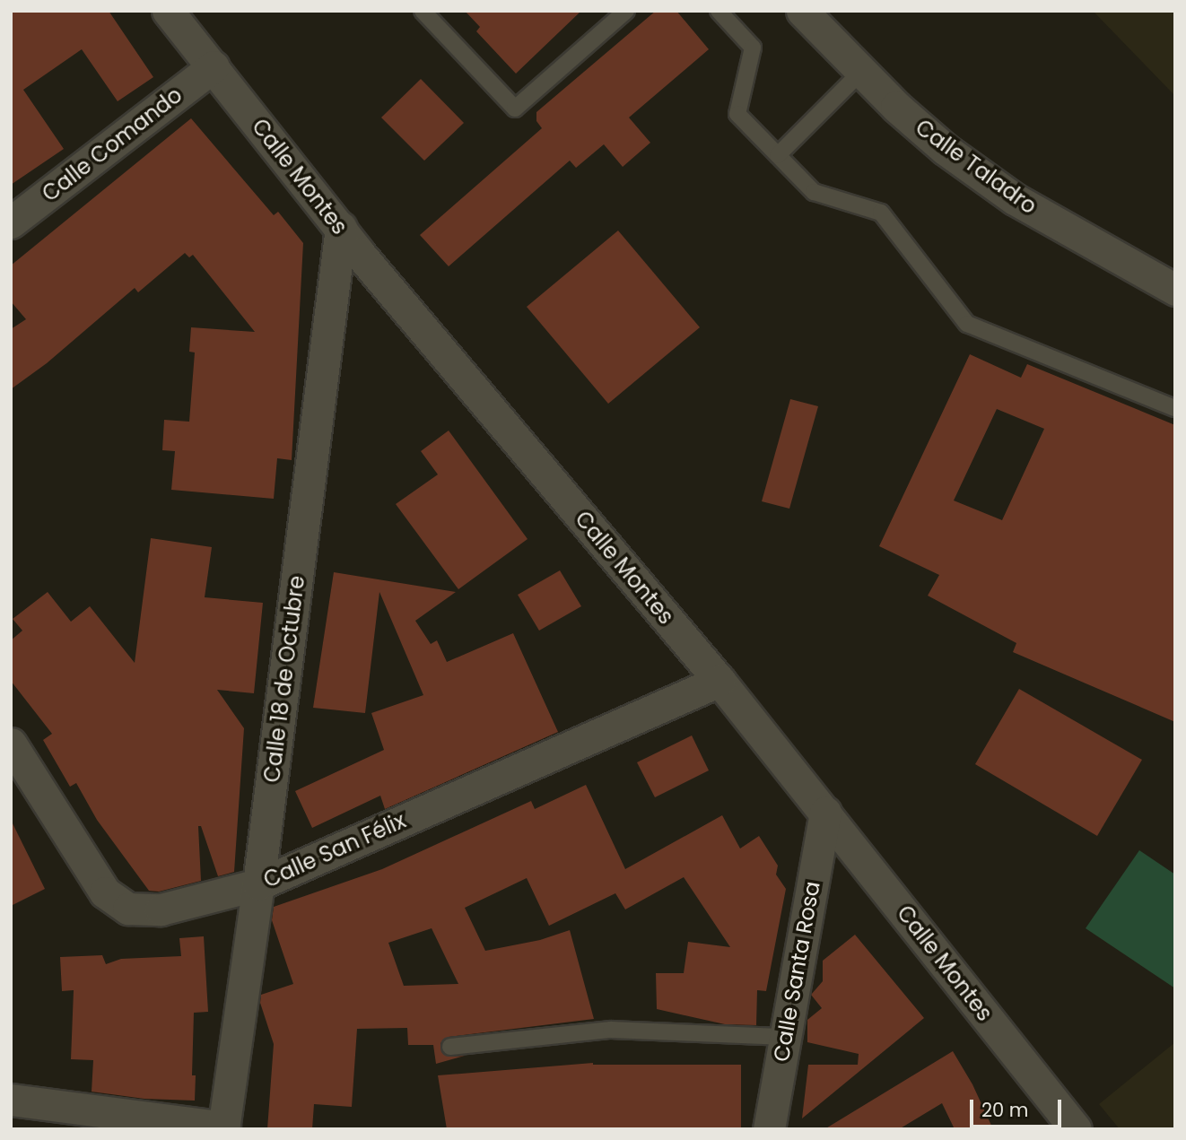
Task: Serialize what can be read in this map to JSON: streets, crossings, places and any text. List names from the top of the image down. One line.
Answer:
{"streets":{"street":["Calle Comando","Calle Taladro","Calle Montes","Calle 18 de Octubre","Calle San Félix","Calle Santa Rosa"]},"crossings":[["Calle Comando","Calle Montes"],["Calle Montes","Calle 18 de Octubre"],["Calle Montes","Calle San Félix"],["Calle Montes","Calle Santa Rosa"],["Calle 18 de Octubre","Calle San Félix"]],"scale_bar":"20 m"}
